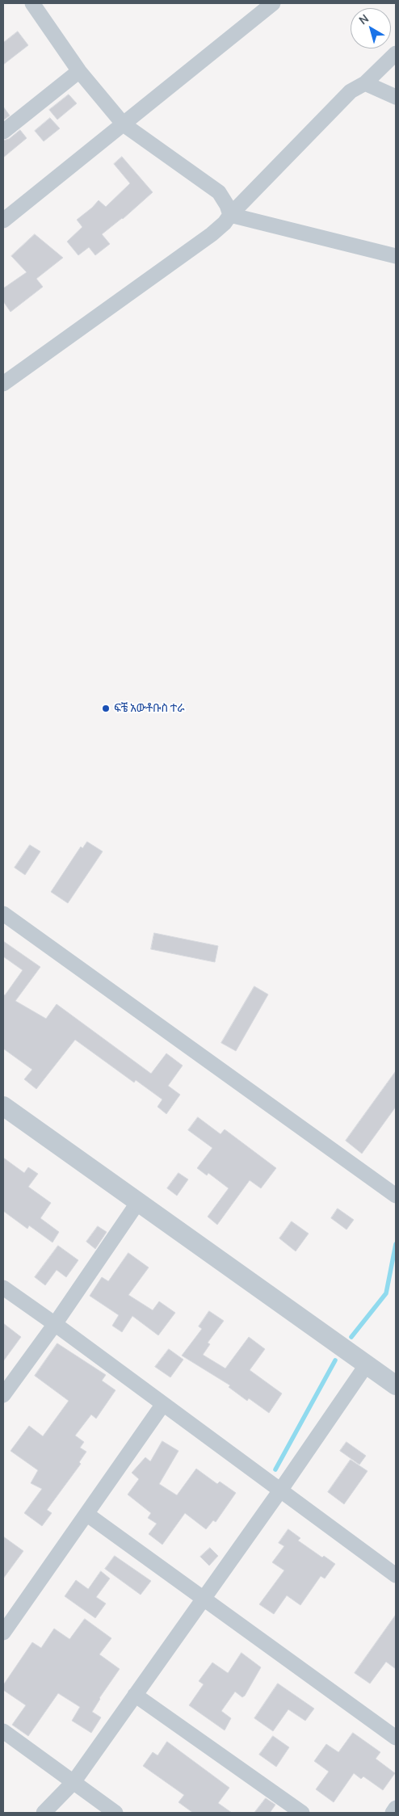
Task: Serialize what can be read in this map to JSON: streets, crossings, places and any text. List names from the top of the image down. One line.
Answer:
{"places":["ፍቼ አውቶቡስ ተራ"],"north":"top left"}
